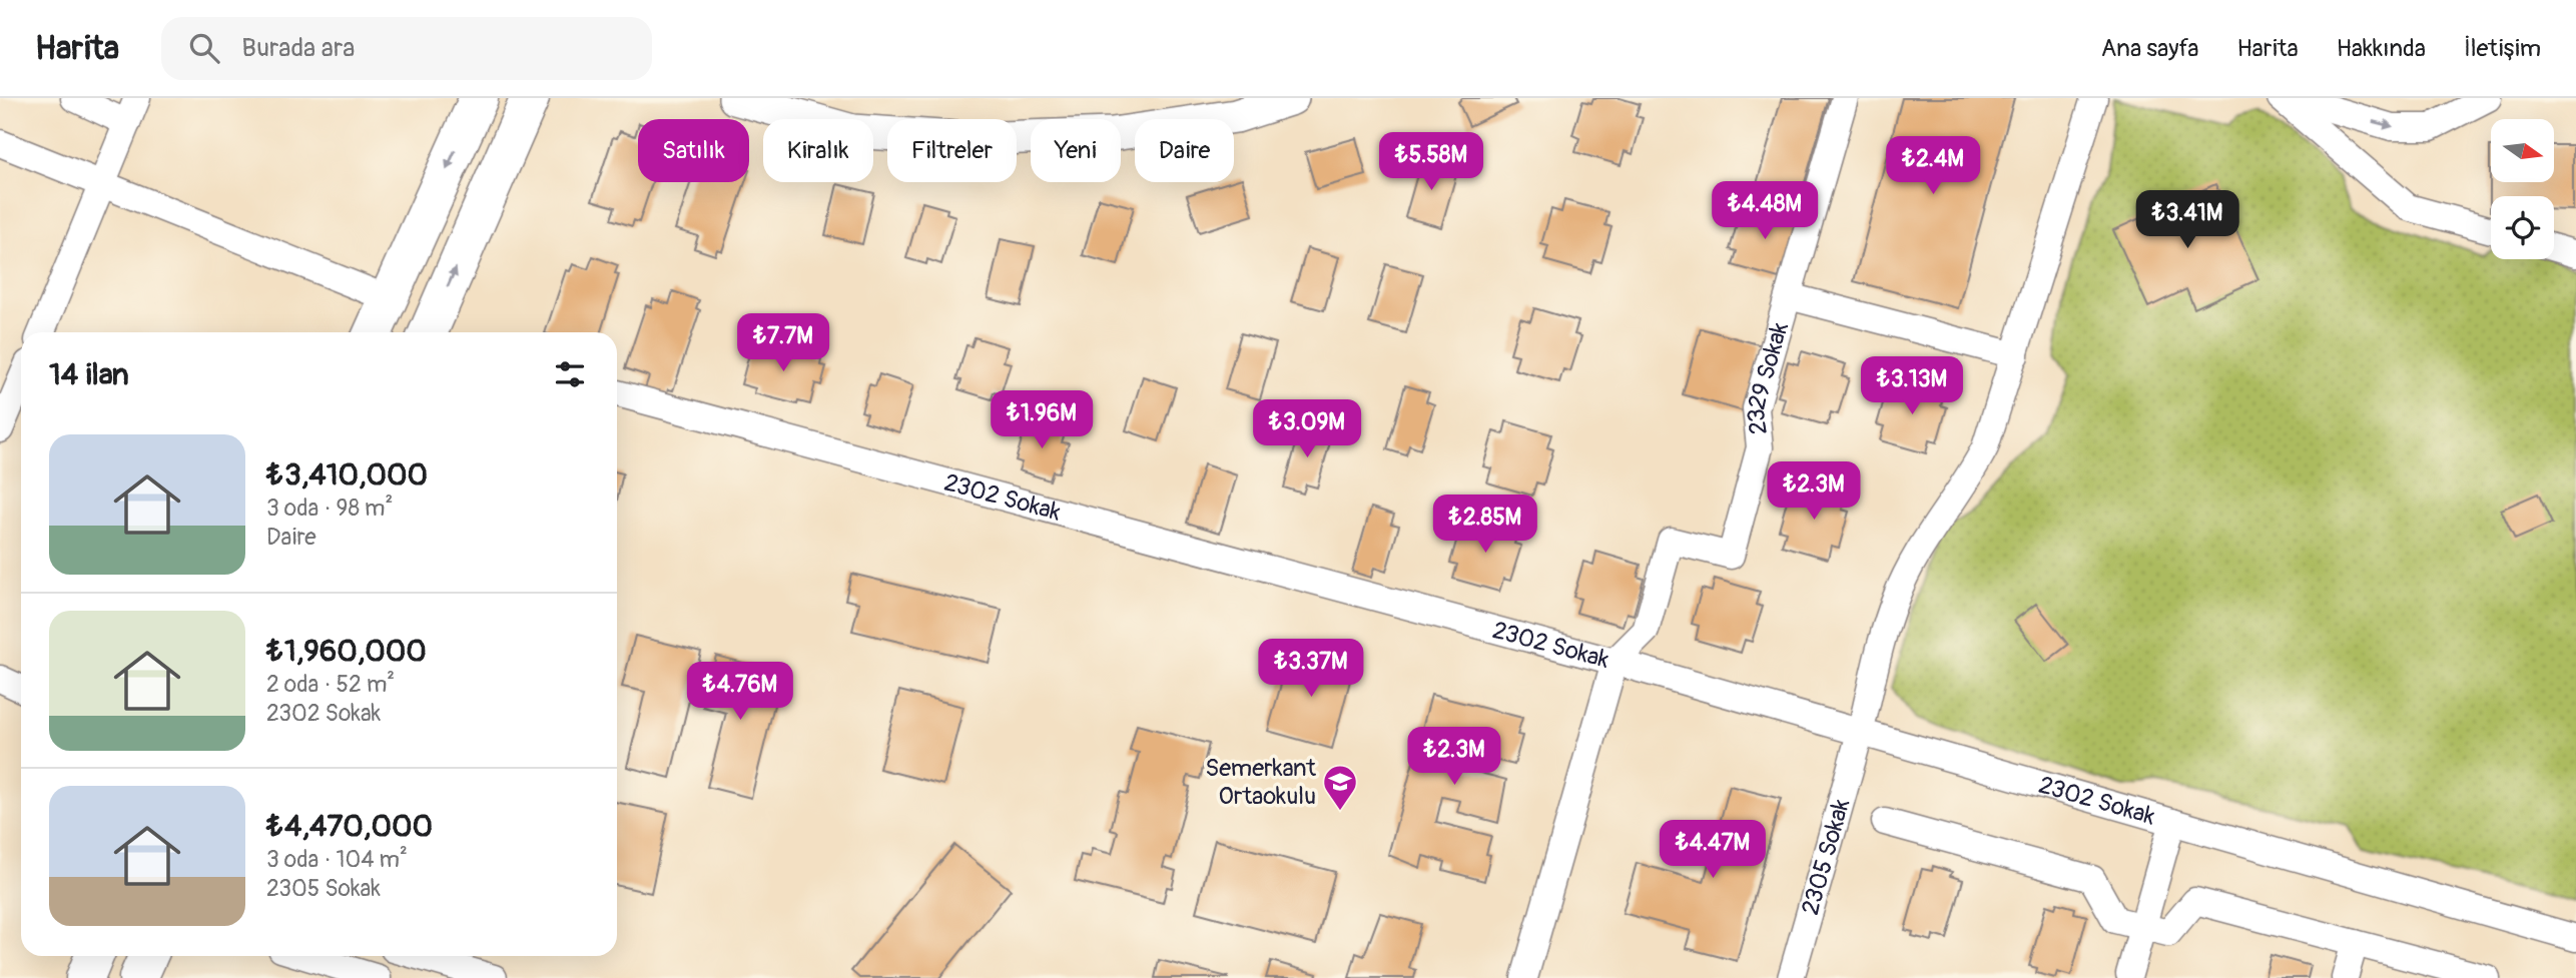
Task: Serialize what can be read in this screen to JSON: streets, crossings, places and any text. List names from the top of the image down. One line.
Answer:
{"streets":{"street":["2329 Sokak","2302 Sokak","2305 Sokak"]},"crossings":[["2329 Sokak","2302 Sokak"],["2302 Sokak","2305 Sokak"]],"places":{"school or university":["Semerkant Ortaokulu"]},"north":"right","page":{"header":"Harita","search":"Burada ara","nav":["Ana sayfa","Harita","Hakkında","İletişim"],"chip":["Satılık","Kiralık","Filtreler","Yeni","Daire"],"price":["₺5.58M","₺2.4M","₺4.48M","₺3.41M","₺7.7M","₺3.13M","₺1.96M","₺3.09M","₺2.3M","₺2.85M","₺3.37M","₺4.76M","₺2.3M","₺4.47M"],"heading":"14 ilan","list":[{"name":"₺3,410,000","note":"3 oda · 98 m² · Daire"},{"name":"₺1,960,000","note":"2 oda · 52 m² · 2302 Sokak"},{"name":"₺4,470,000","note":"3 oda · 104 m² · 2305 Sokak"}]}}
